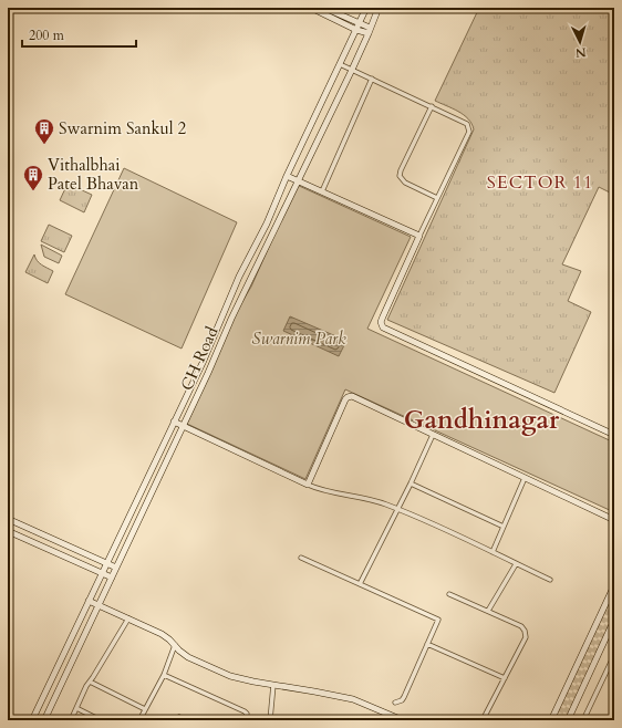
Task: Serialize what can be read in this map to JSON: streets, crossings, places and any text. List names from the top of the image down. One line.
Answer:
{"streets":{"street":["CH Road"]},"districts":["SECTOR 11","Gandhinagar"],"parks":["Swarnim Park"],"places":{"building":["Swarnim Sankul 2","Vithalbhai Patel Bhavan"]},"scale_bar":"200 m","north":"bottom"}
